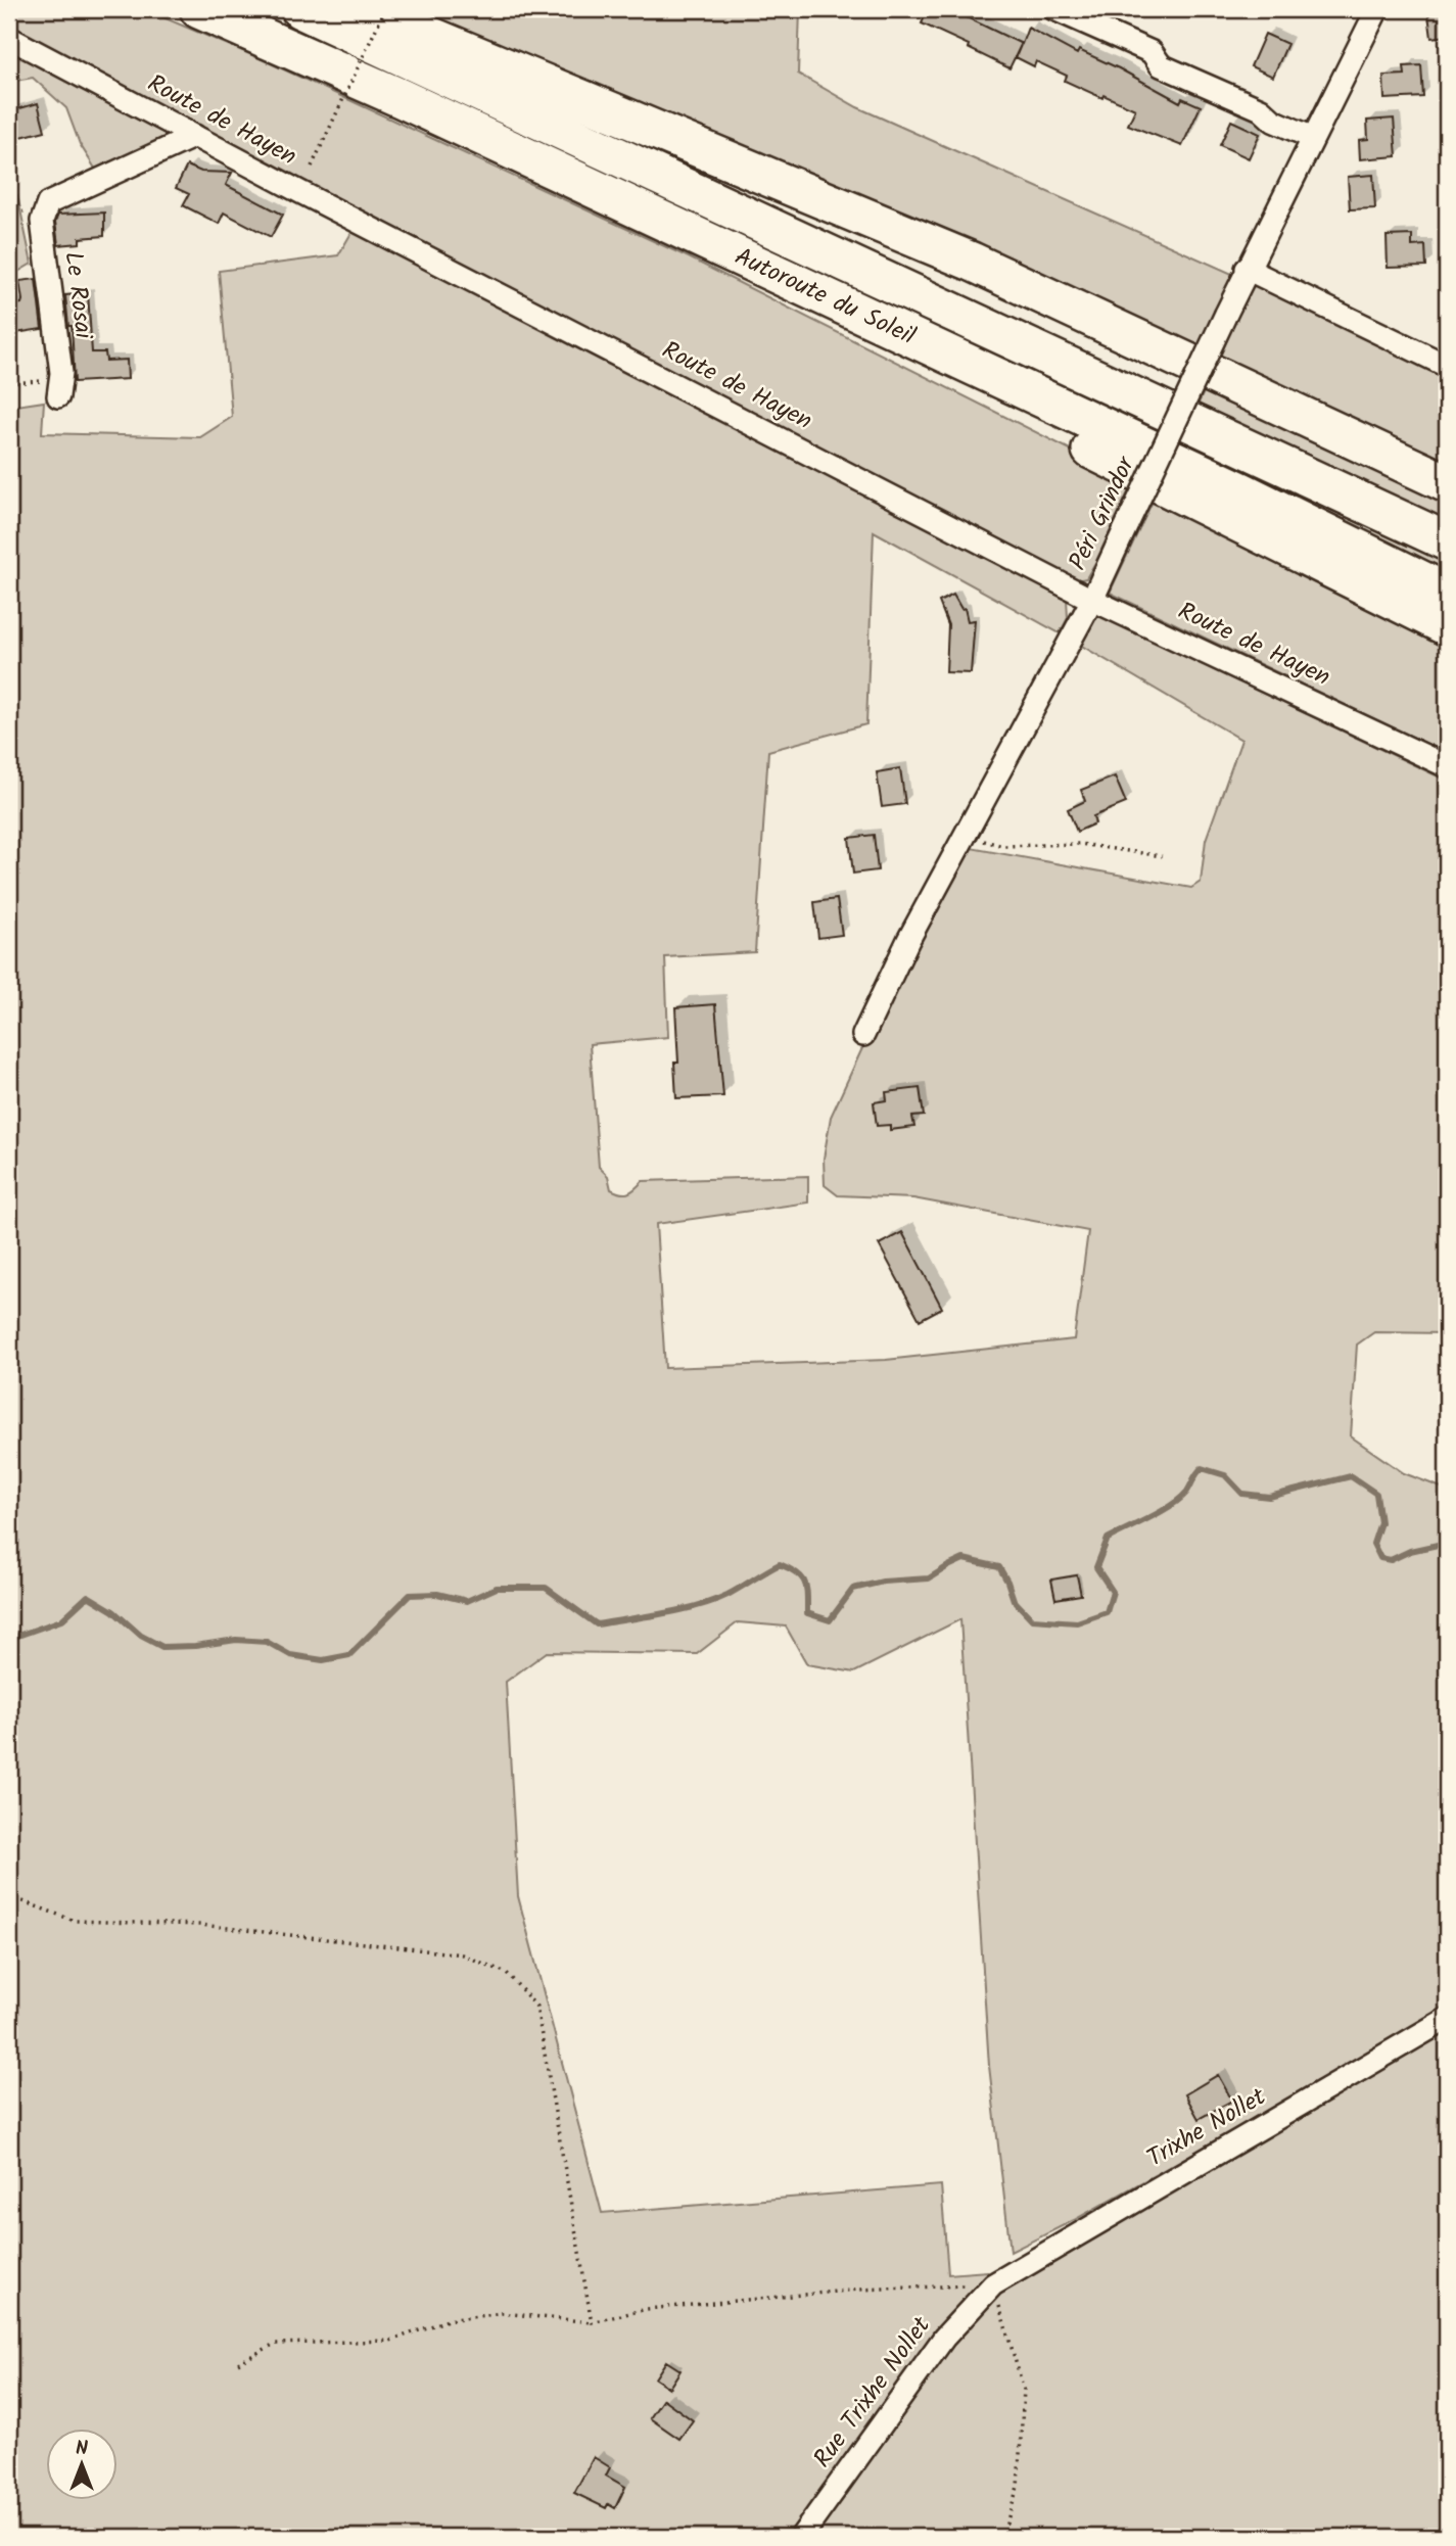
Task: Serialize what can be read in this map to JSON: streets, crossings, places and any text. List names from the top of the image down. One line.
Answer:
{"streets":{"highway":["Autoroute du Soleil"],"street":["Route de Hayen","Le Rosai","Péri Grindor","Trixhe Nollet","Rue Trixhe Nollet"]},"crossings":[["Route de Hayen","Le Rosai"],["Route de Hayen","Péri Grindor"],["Trixhe Nollet","Rue Trixhe Nollet"]],"north":"top"}
